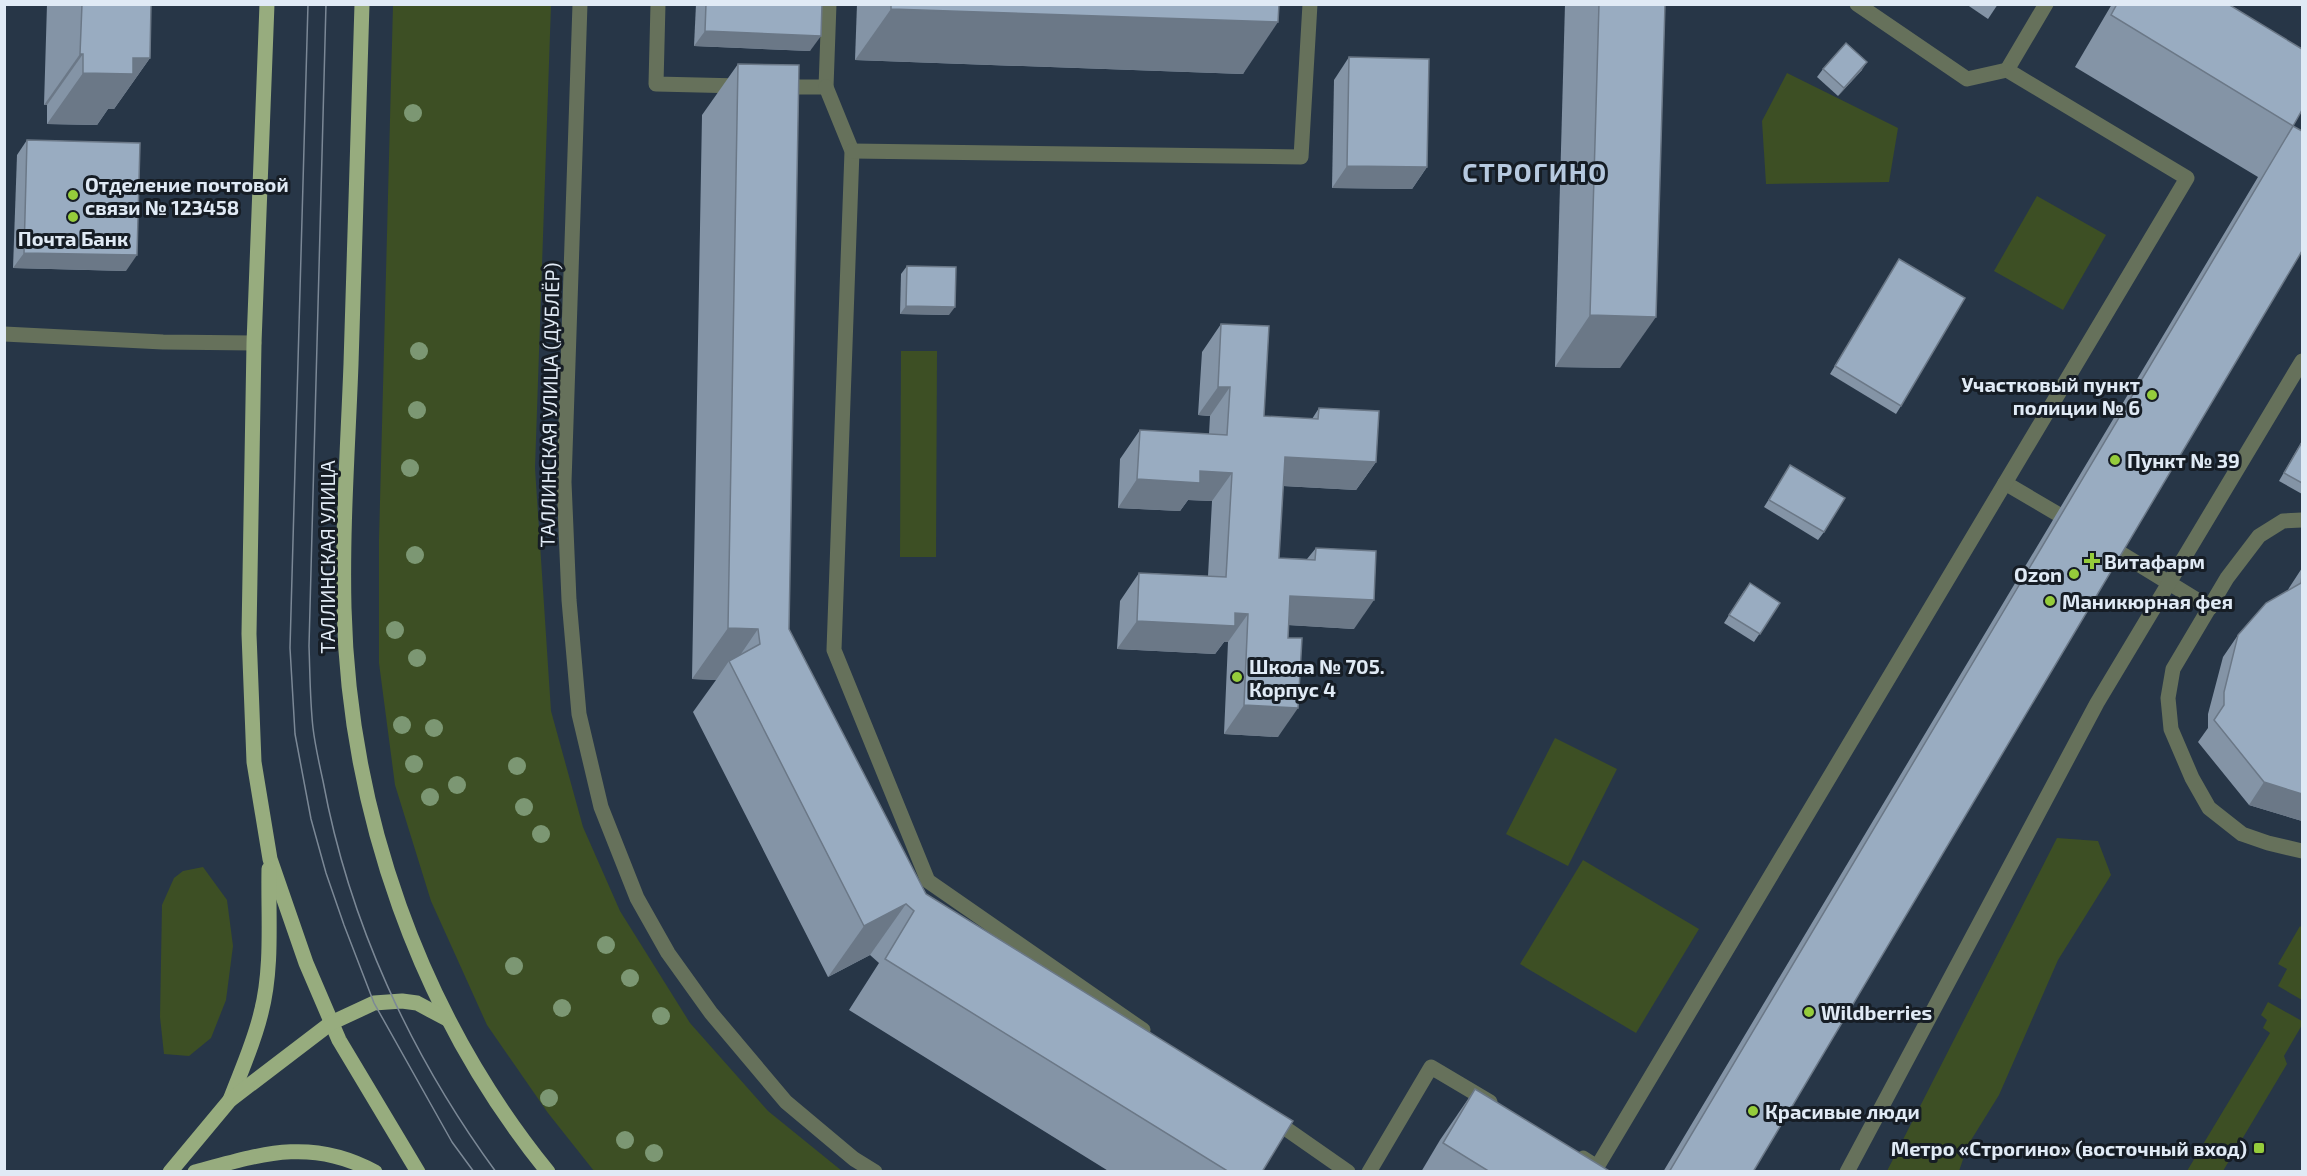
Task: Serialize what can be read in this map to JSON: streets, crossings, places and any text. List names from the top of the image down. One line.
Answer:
{"streets":{"main road":["ТАЛЛИНСКАЯ УЛИЦА"],"street":["ТАЛЛИНСКАЯ УЛИЦА (ДУБЛЁР)"]},"districts":["СТРОГИНО"],"places":{"other":["Отделение почтовой связи № 123458","Почта Банк","Участковый пункт полиции № 6","Пункт № 39","Ozon","Маникюрная фея","Школа № 705. Корпус 4","Wildberries","Красивые люди"],"health":["Витафарм"],"transit":["Метро «Строгино» (восточный вход)"]}}
